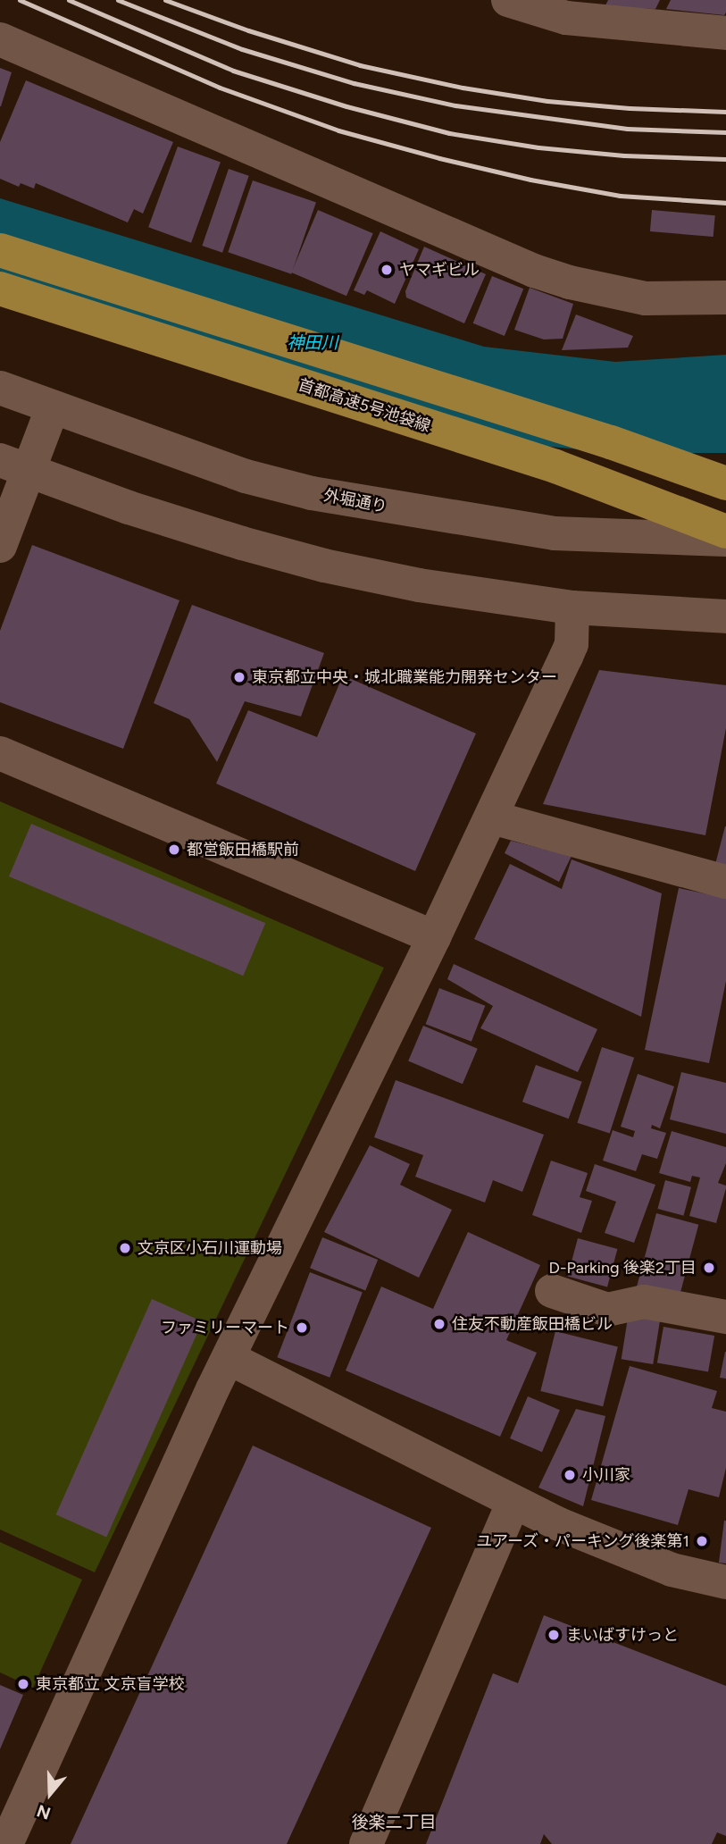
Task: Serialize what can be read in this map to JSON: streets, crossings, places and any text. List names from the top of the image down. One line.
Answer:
{"streets":{"highway":["首都高速5号池袋線"],"street":["外堀通り"]},"districts":["後楽二丁目"],"water":["神田川"],"places":["ヤマギビル","東京都立中央・城北職業能力開発センター","都営飯田橋駅前","文京区小石川運動場","D-Parking 後楽2丁目","住友不動産飯田橋ビル","ファミリーマート","小川家","ユアーズ・パーキング後楽第1","まいばすけっと","東京都立 文京盲学校"],"north":"bottom"}
